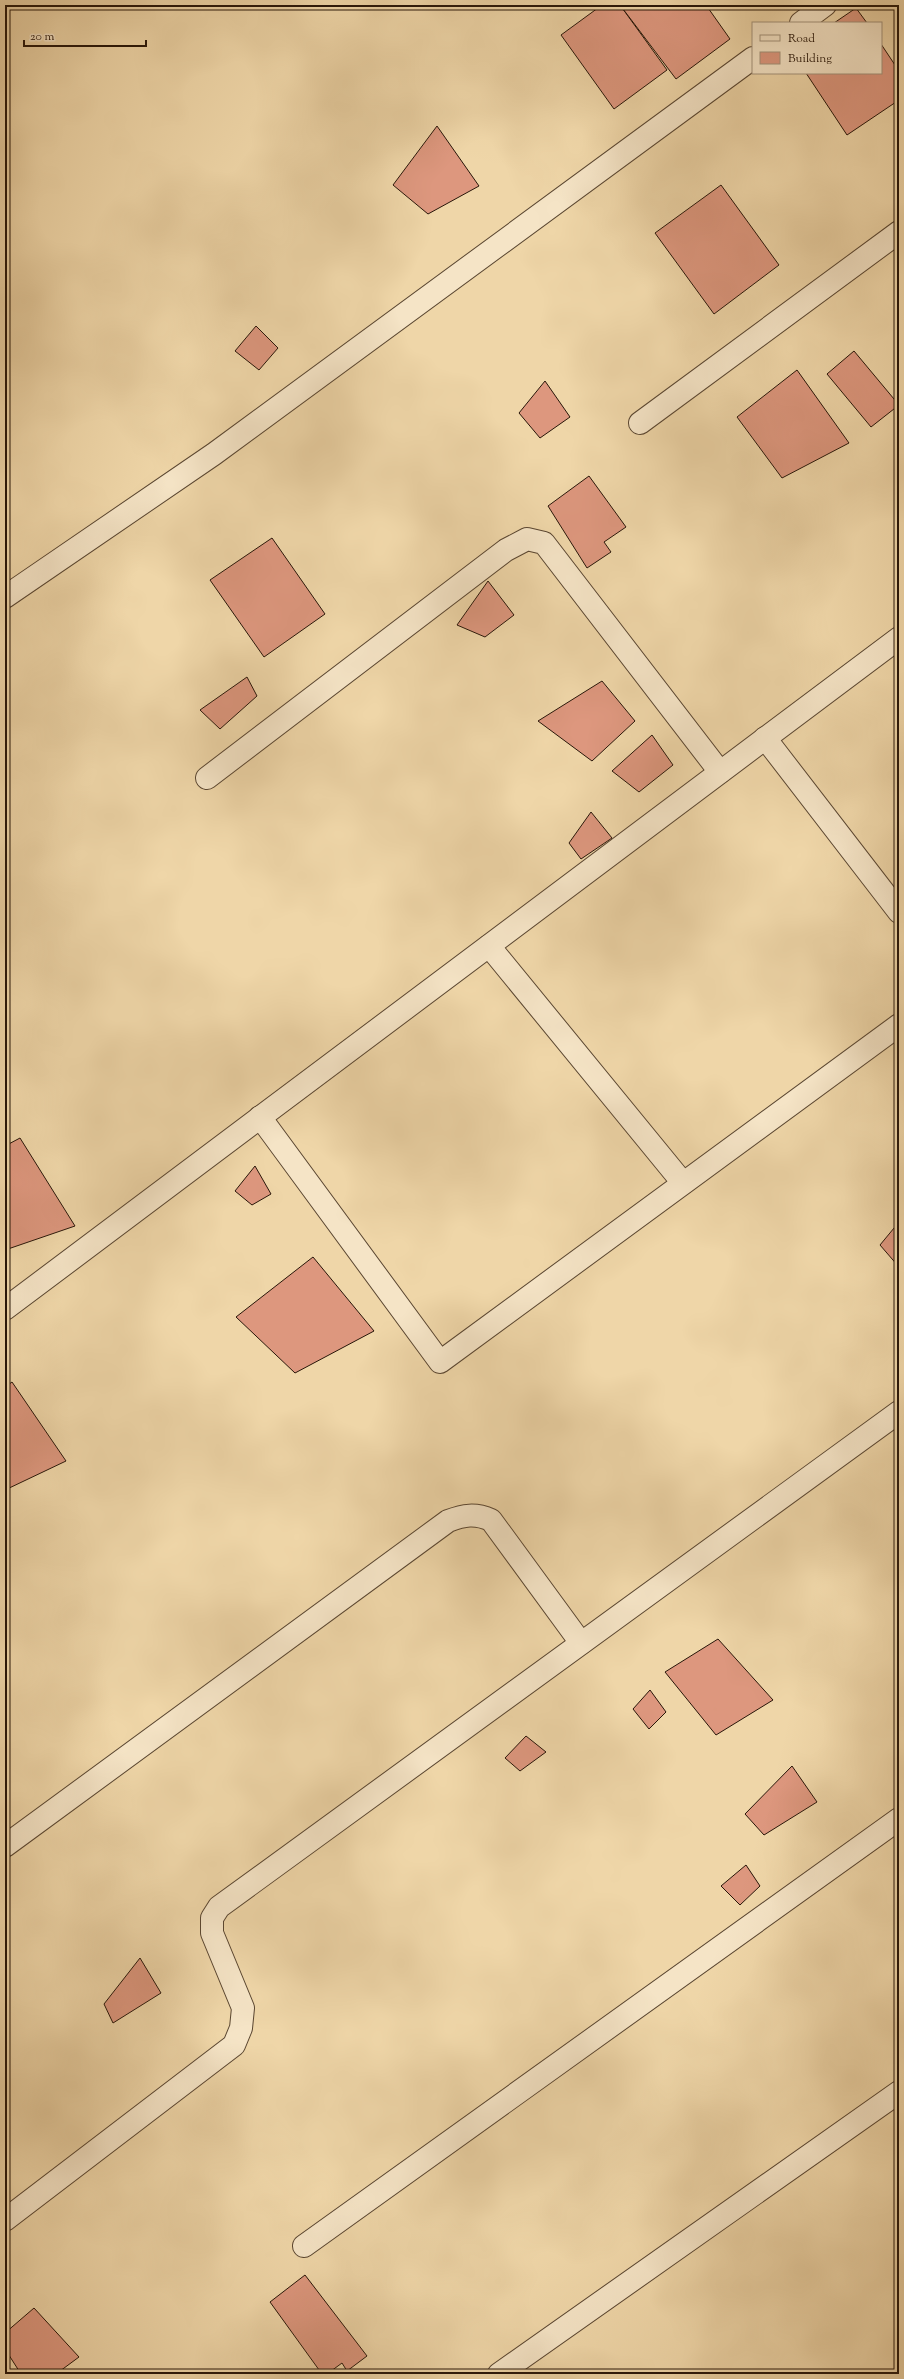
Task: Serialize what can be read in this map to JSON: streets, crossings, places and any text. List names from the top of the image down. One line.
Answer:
{"legend":["Road","Building"],"scale_bar":"20 m"}
